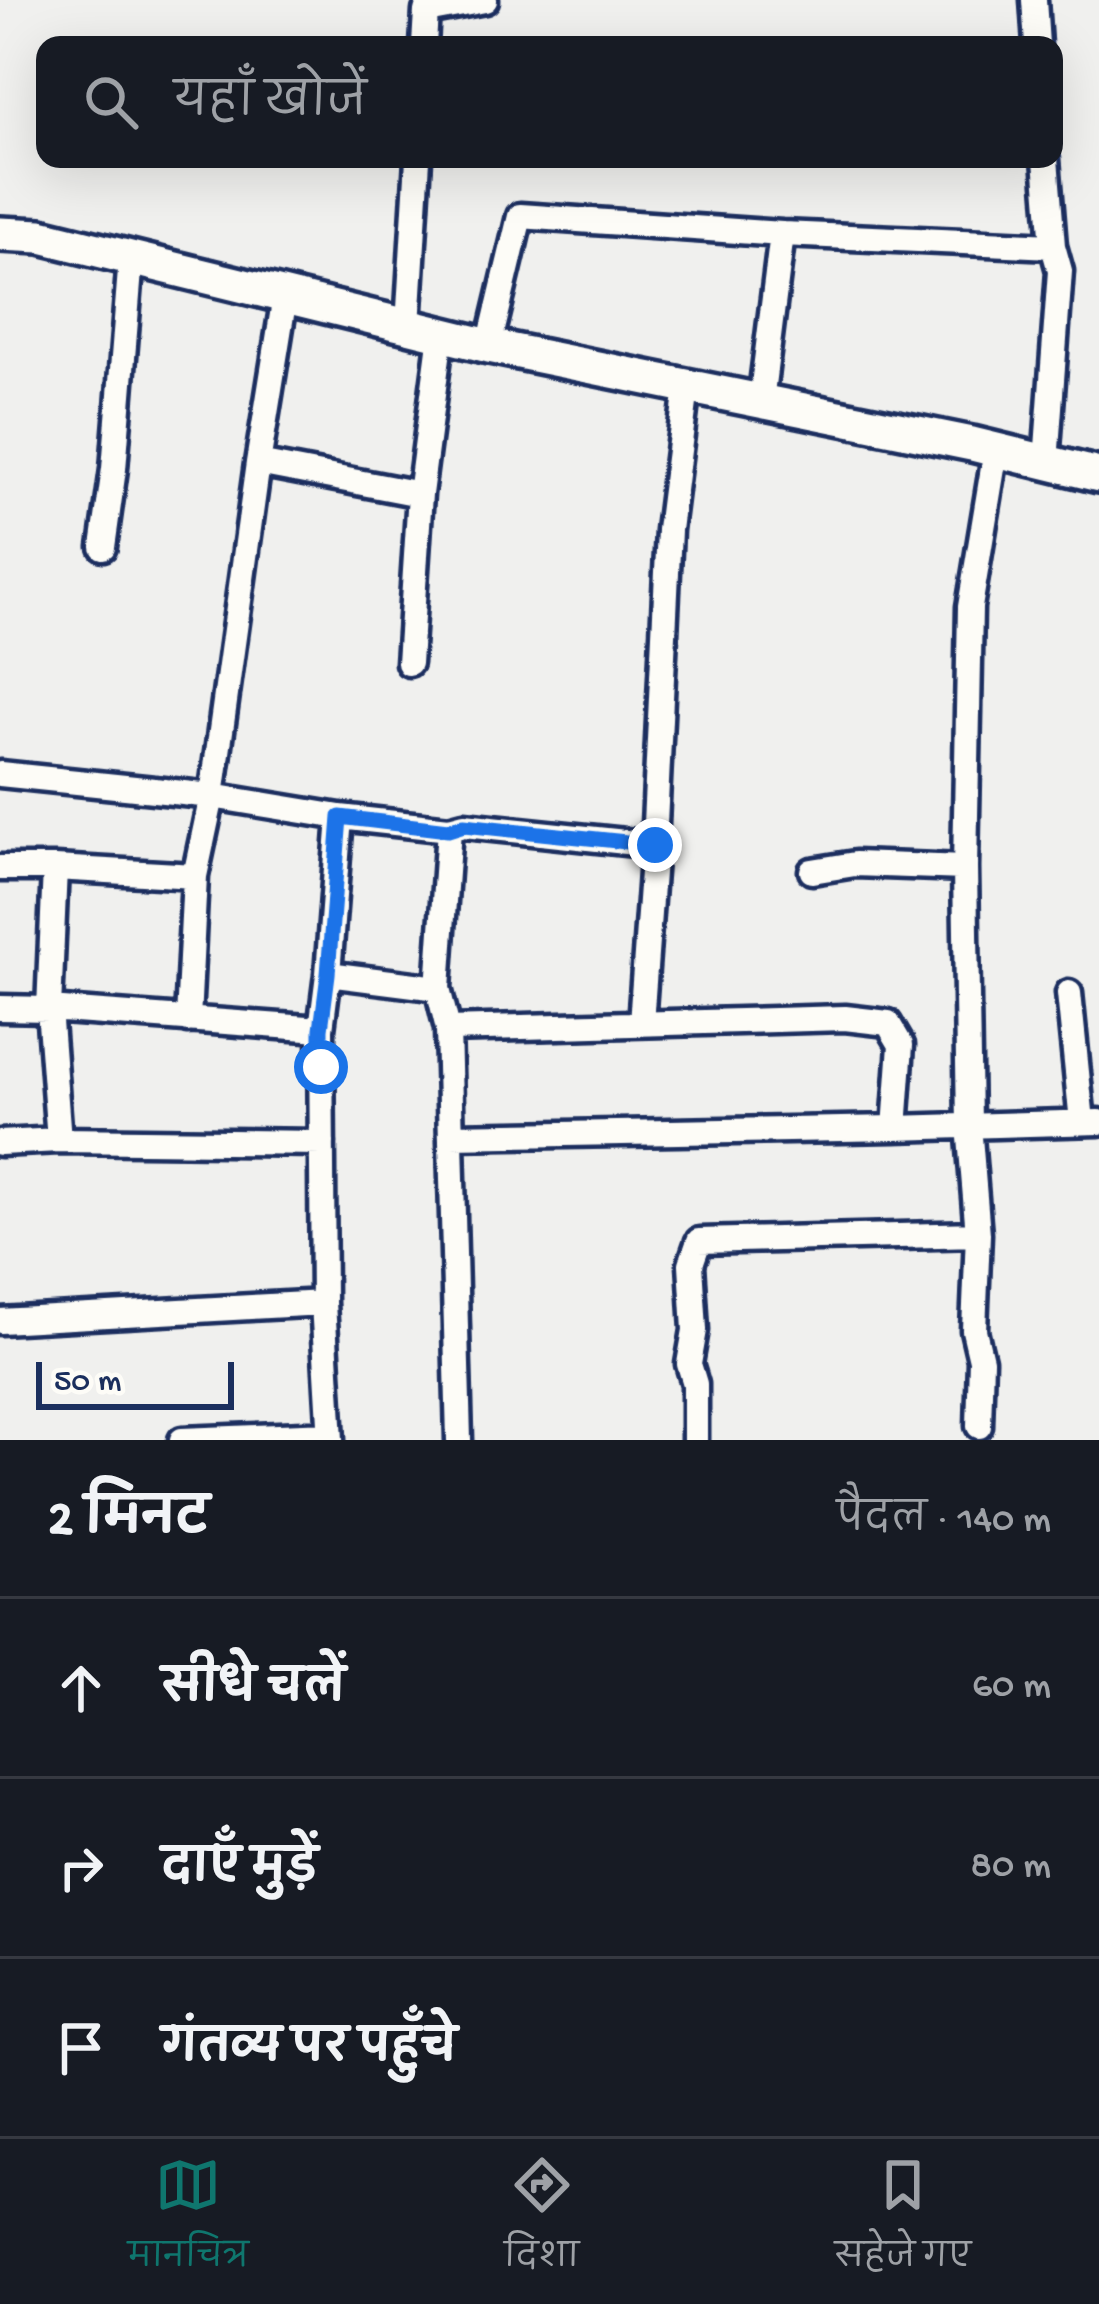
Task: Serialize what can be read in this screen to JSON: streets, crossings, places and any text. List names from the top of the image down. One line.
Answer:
{"scale_bar":"50 m","page":{"search":"यहाँ खोजें","scale":"50 m","heading":["2 मिनट","पैदल · 140 m"],"list":[["सीधे चलें","60 m"],["दाएँ मुड़ें","80 m"],"गंतव्य पर पहुँचे"],"nav":["मानचित्र","दिशा","सहेजे गए"]}}
